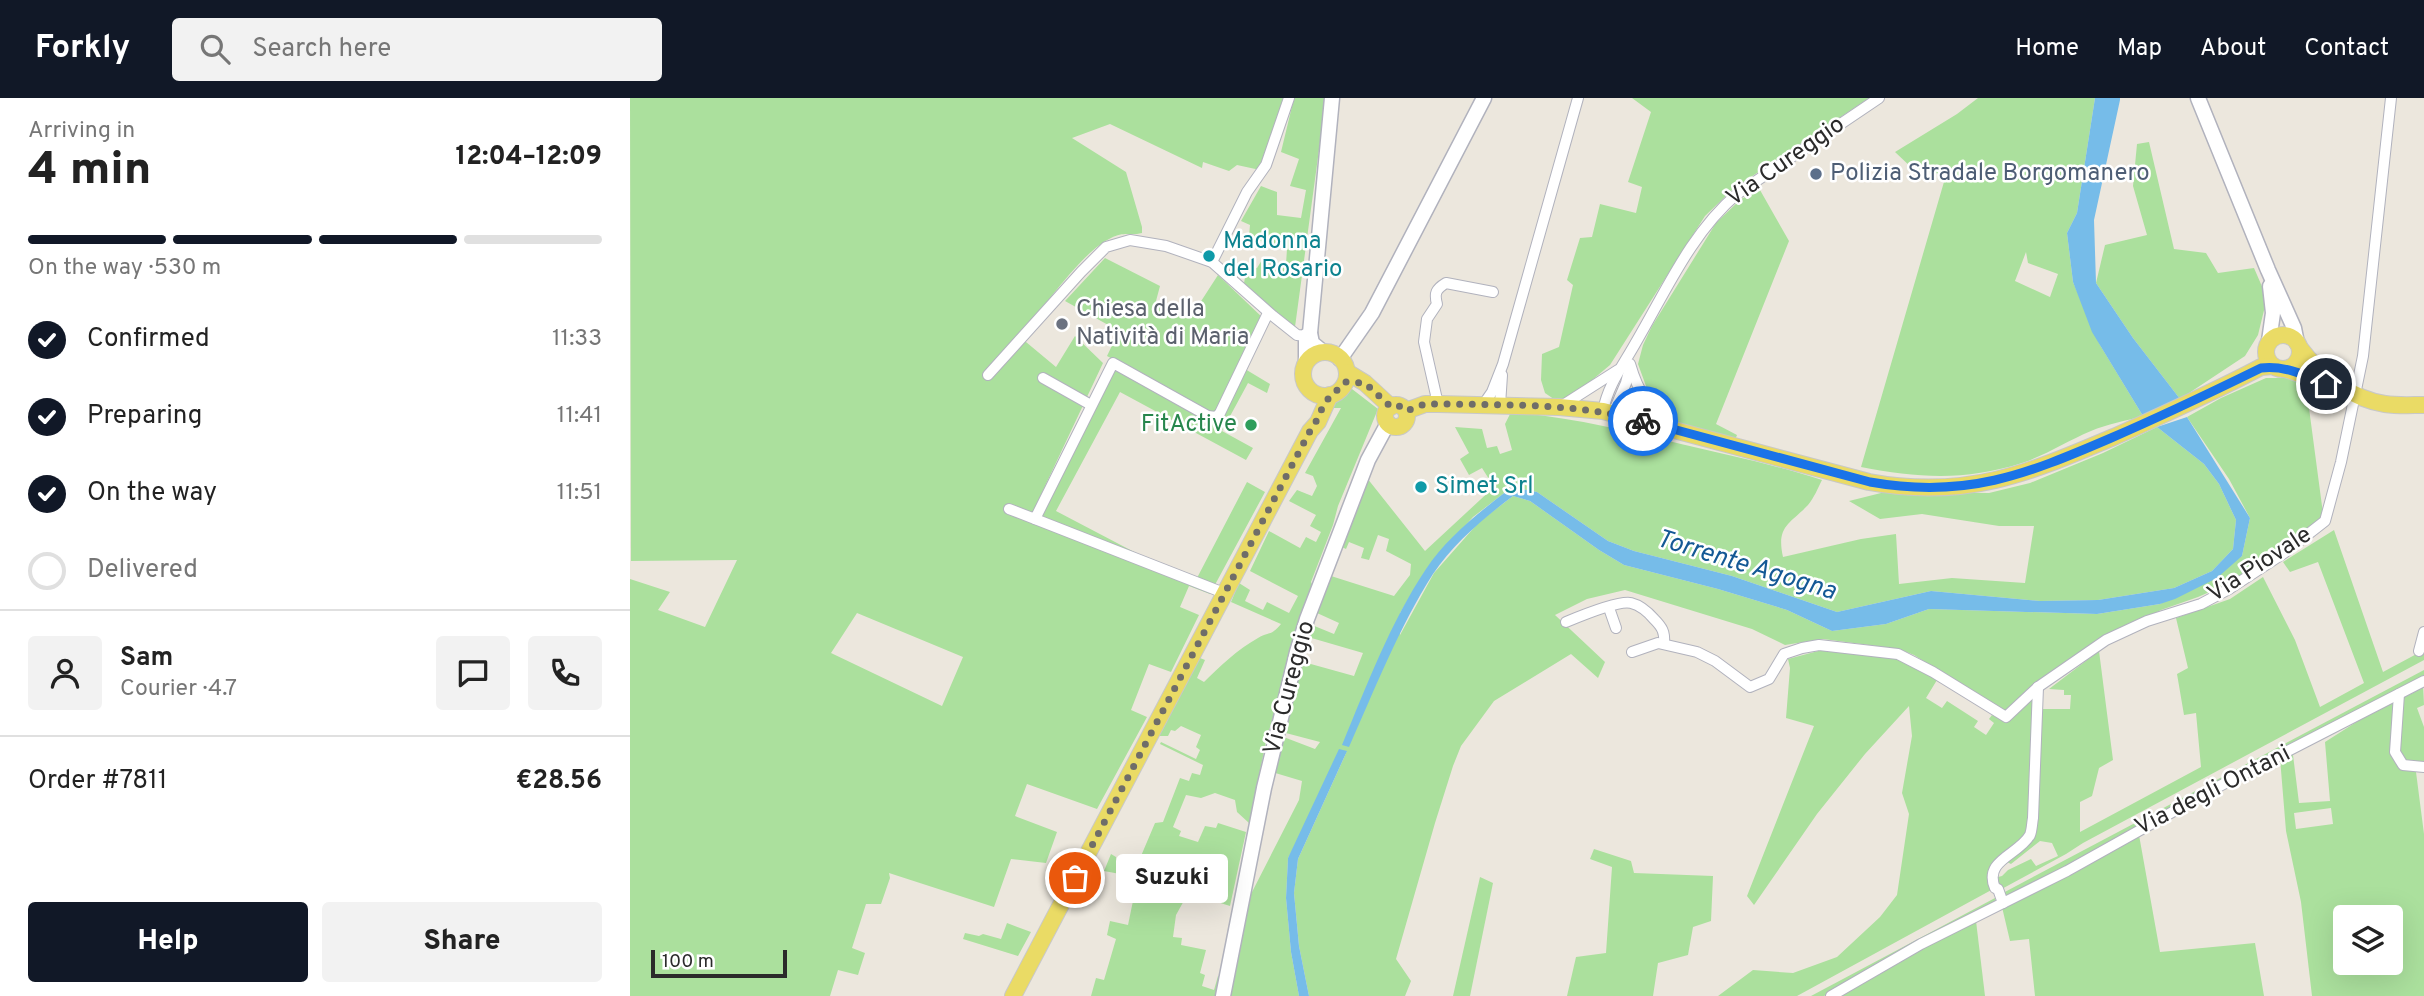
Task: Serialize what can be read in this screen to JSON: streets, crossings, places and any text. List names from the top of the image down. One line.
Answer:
{"streets":{"main road":["Via Cureggio"],"street":["Via Piovale","Via degli Ontani"]},"water":["Torrente Agogna"],"places":["Polizia Stradale Borgomanero","Madonna del Rosario","Chiesa della Natività di Maria","FitActive","Simet Srl","Suzuki"],"scale_bar":"100 m","page":{"header":"Forkly","search":"Search here","nav":["Home","Map","About","Contact"],"heading":["4 min","Arriving in","12:04–12:09"],"panel":["Sam","Courier · 4.7","Order #7811","€28.56"],"bar":"On the way · 530 m","list":[["Confirmed","11:33"],["Preparing","11:41"],["On the way","11:51"],"Delivered"],"bubble":"Suzuki","buttons":["Help","Share"],"scale":"100 m"}}
